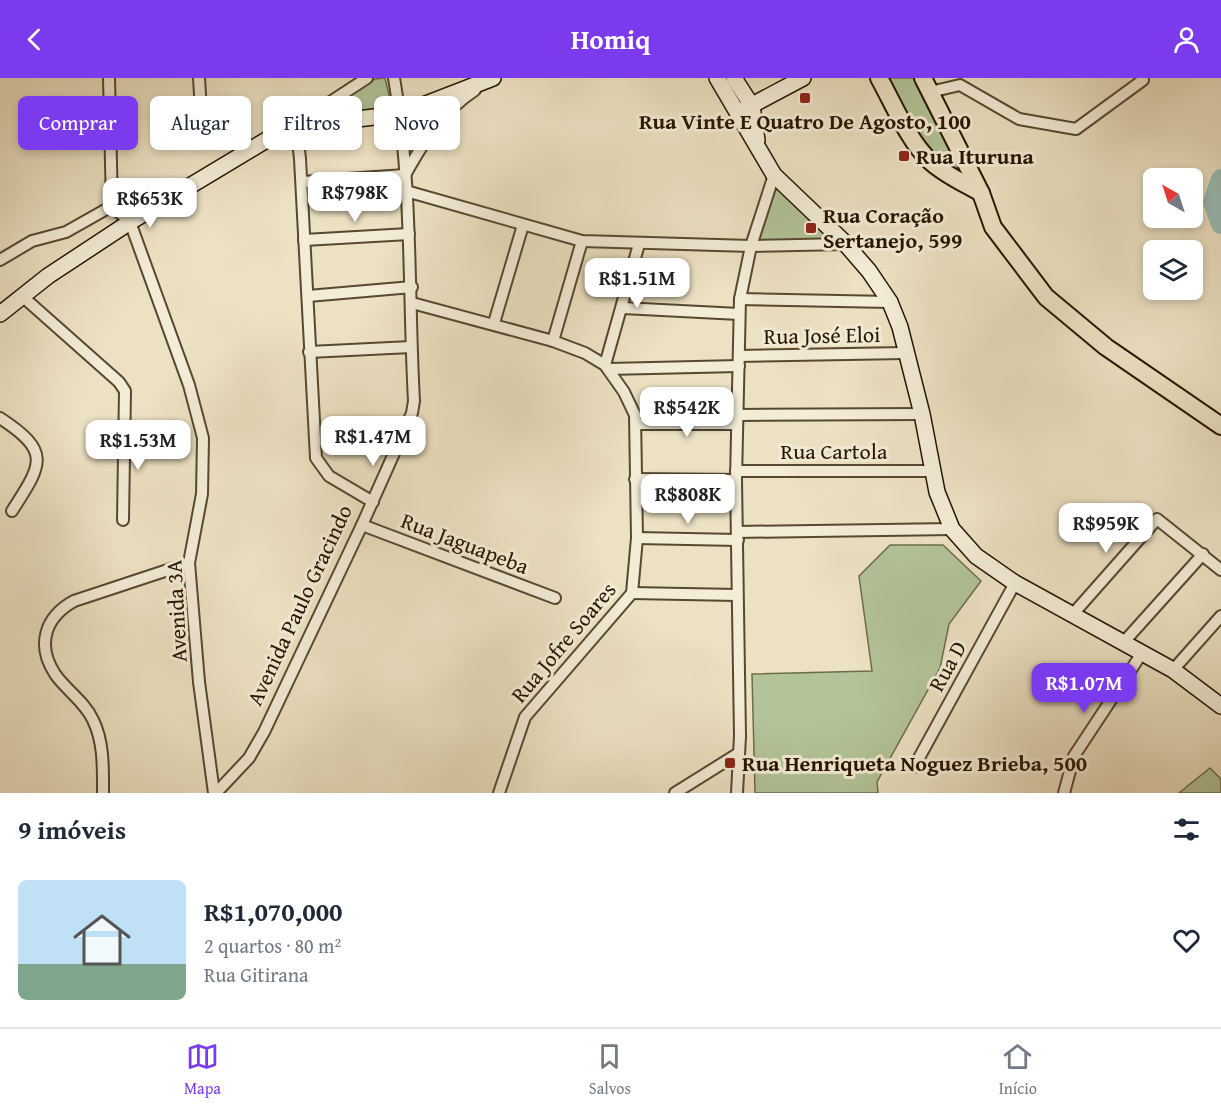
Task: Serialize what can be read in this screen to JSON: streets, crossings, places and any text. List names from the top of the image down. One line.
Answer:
{"streets":{"street":["Rua José Eloi","Rua Cartola","Rua Jaguapeba","Avenida Paulo Gracindo","Avenida 3A","Rua Jofre Soares","Rua D"]},"crossings":[["Rua José Eloi","Rua Jofre Soares"],["Rua Cartola","Rua Jofre Soares"],["Rua Jaguapeba","Avenida Paulo Gracindo"],["Avenida Paulo Gracindo","Avenida 3A"]],"places":{"transit":["Rua Vinte E Quatro De Agosto, 100","Rua Ituruna","Rua Coração Sertanejo, 599","Rua Henriqueta Noguez Brieba, 500"]},"north":"top left","page":{"header":"Homiq","chip":["Comprar","Alugar","Filtros","Novo"],"price":["R$798K","R$653K","R$1.51M","R$542K","R$1.47M","R$1.53M","R$808K","R$959K","R$1.07M"],"heading":"9 imóveis","list":[{"name":"R$1,070,000","note":"2 quartos · 80 m² · Rua Gitirana"}],"tabs":["Mapa","Salvos","Início"]}}
